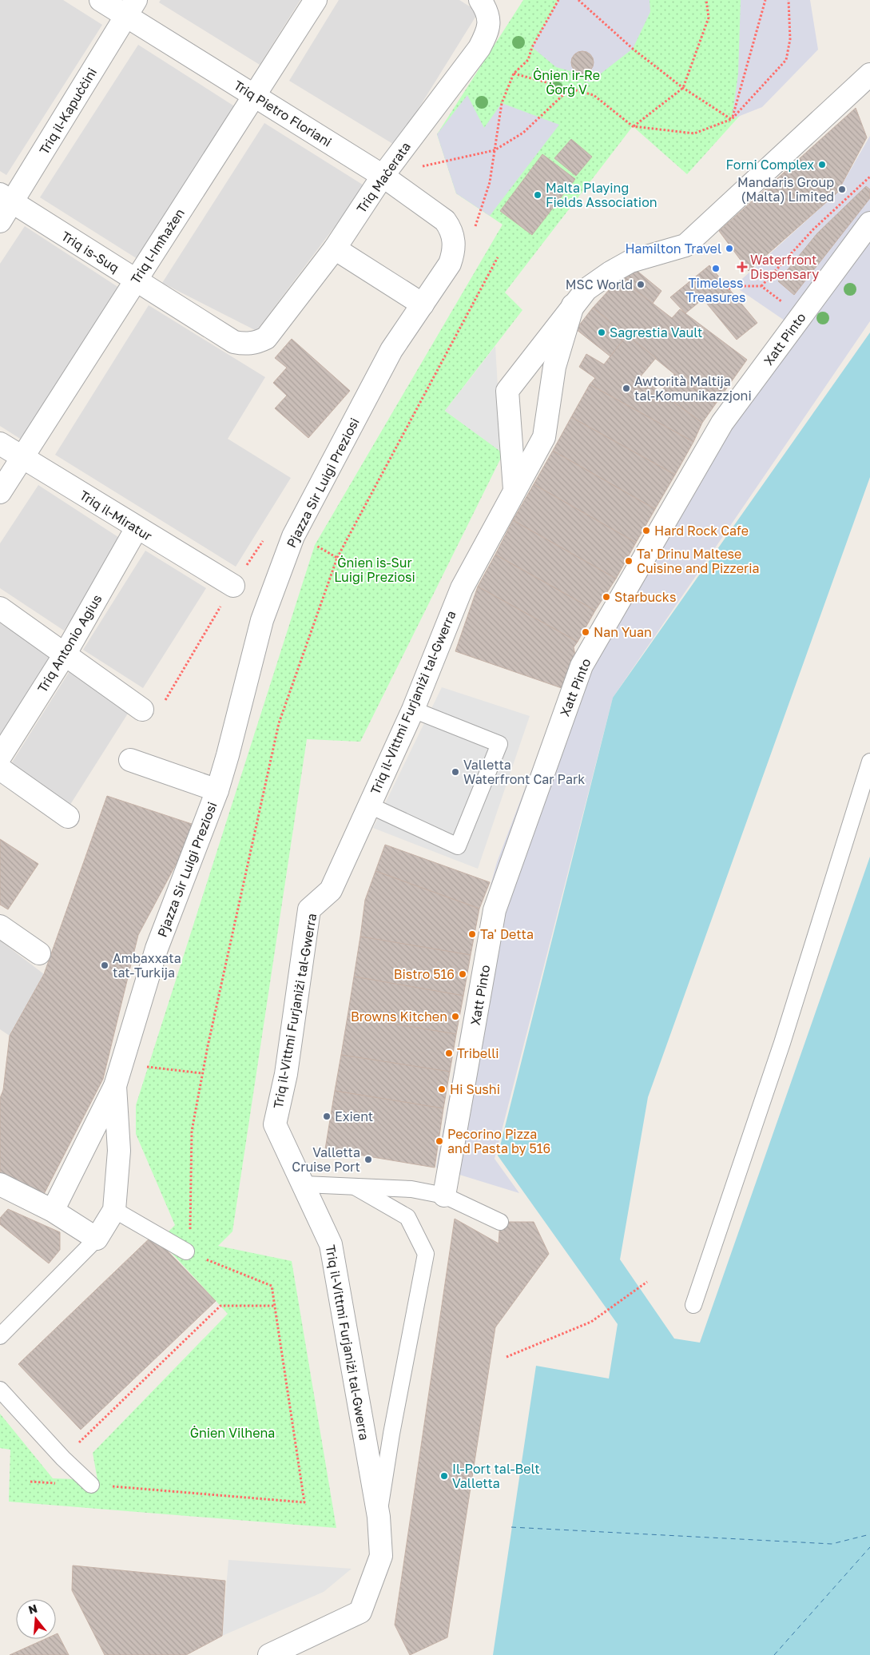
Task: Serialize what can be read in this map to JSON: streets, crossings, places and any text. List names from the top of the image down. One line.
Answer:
{"streets":{"street":["Triq il-Kapuċċini","Triq Pietro Floriani","Triq Maċerata","Triq l-Imħażen","Triq is-Suq","Xatt Pinto","Pjazza Sir Luigi Preziosi","Triq il-Miratur","Triq Antonio Agius","Triq il-Vittmi Furjaniżi tal-Gwerra"]},"crossings":[["Triq il-Kapuċċini","Triq Pietro Floriani"],["Triq il-Kapuċċini","Triq is-Suq"],["Triq Pietro Floriani","Triq Maċerata"],["Triq Pietro Floriani","Triq l-Imħażen"],["Triq Pietro Floriani","Pjazza Sir Luigi Preziosi"],["Triq Maċerata","Triq is-Suq"],["Triq l-Imħażen","Triq is-Suq"],["Triq l-Imħażen","Triq il-Miratur"],["Triq il-Miratur","Triq Antonio Agius"]],"parks":["Ġnien ir-Re Ġorġ V","Ġnien is-Sur Luigi Preziosi","Ġnien Vilhena"],"places":{"other":["Forni Complex","Mandaris Group (Malta) Limited","Malta Playing Fields Association","Hamilton Travel","Timeless Treasures","MSC World","Sagrestia Vault","Awtorità Maltija tal-Komunikazzjoni","Hard Rock Cafe","Ta' Drinu Maltese Cuisine and Pizzeria","Starbucks","Nan Yuan","Valletta Waterfront Car Park","Ta' Detta","Ambaxxata tat-Turkija","Bistro 516","Browns Kitchen","Tribelli","Hi Sushi","Exient","Pecorino Pizza and Pasta by 516","Valletta Cruise Port","Il-Port tal-Belt Valletta"],"health":["Waterfront Dispensary"]},"north":"top"}
